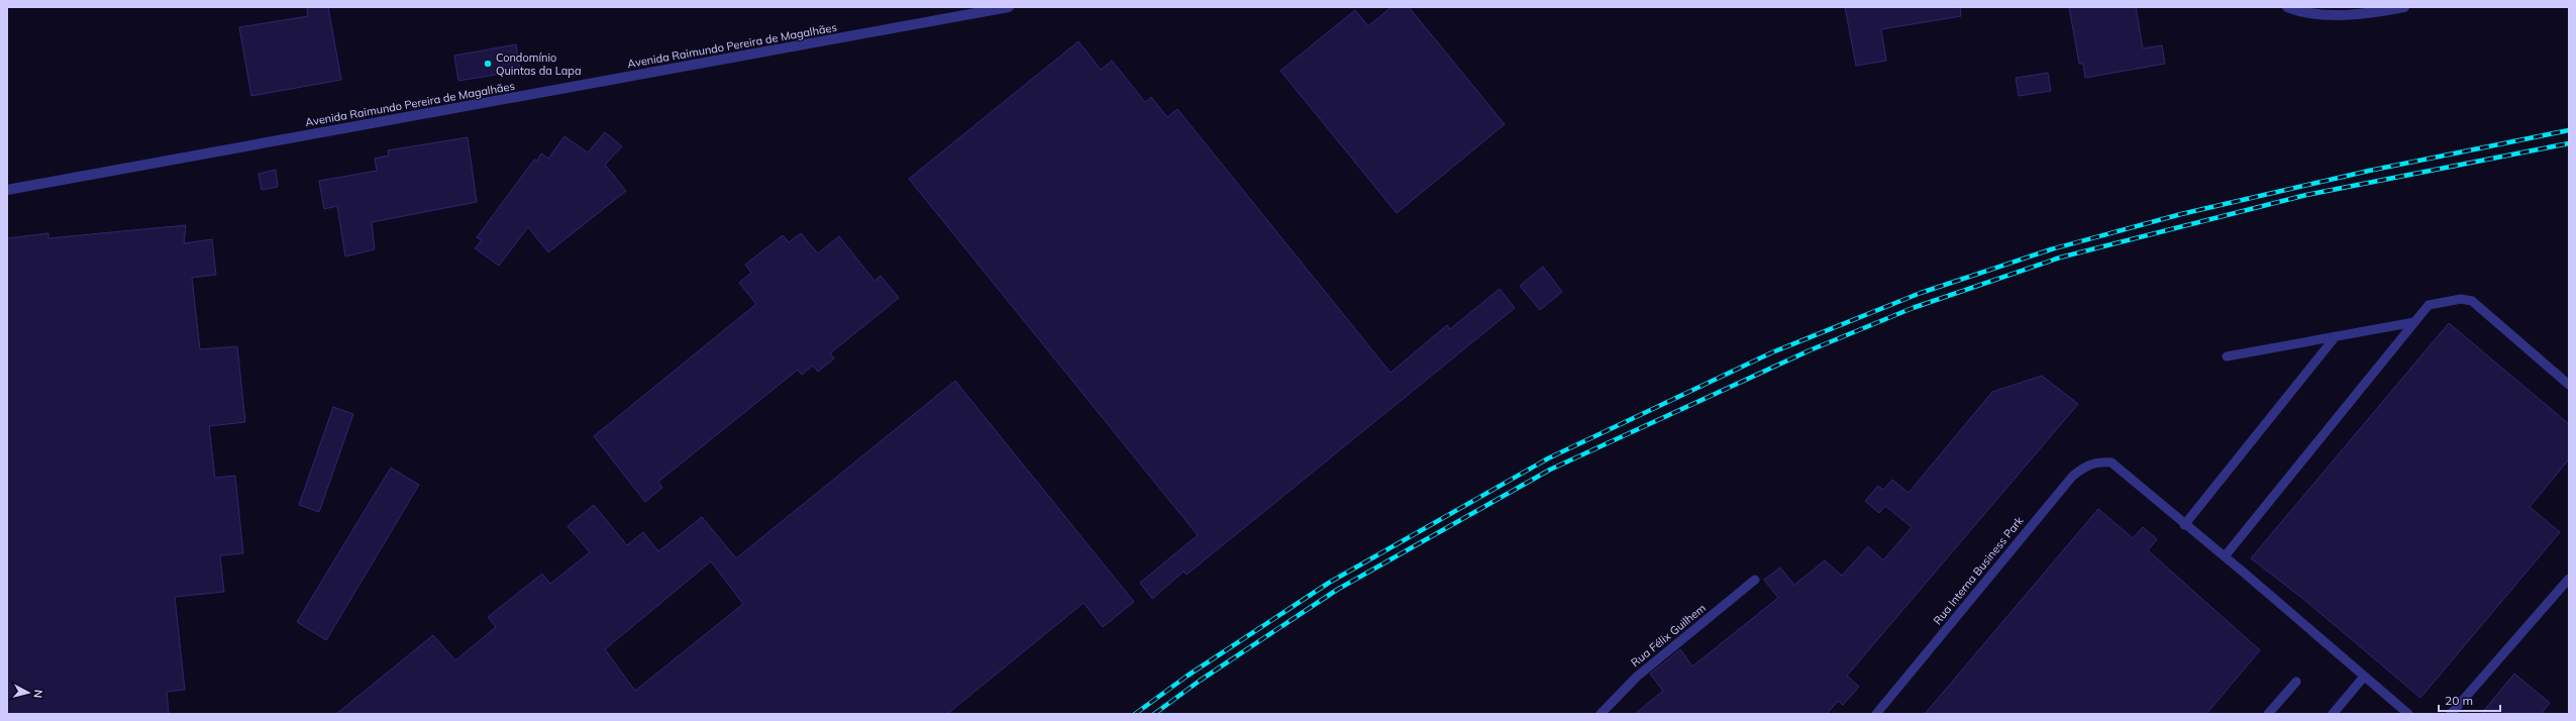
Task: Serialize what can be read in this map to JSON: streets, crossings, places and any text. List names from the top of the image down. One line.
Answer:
{"streets":{"street":["Avenida Raimundo Pereira de Magalhães"],"lane":["Rua Interna Business Park","Rua Félix Guilhem"]},"places":["Condomínio Quintas da Lapa"],"scale_bar":"20 m","north":"right"}
